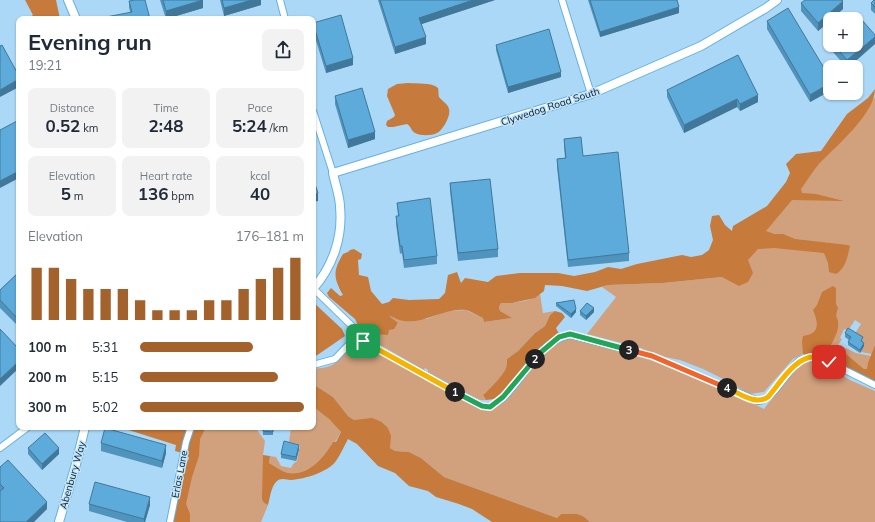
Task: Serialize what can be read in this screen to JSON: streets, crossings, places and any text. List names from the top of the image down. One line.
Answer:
{"streets":{"street":["Clywedog Road South","Erlas Lane","Abenbury Way"]},"page":{"map_buttons":["+","−"],"heading":["Evening run","19:21"],"stats":[["Distance","0.52 km"],["Time","2:48"],["Pace","5:24 /km"],["Elevation","5 m"],["Heart rate","136 bpm"],["kcal","40"]],"chart":["Elevation","176–181 m"],"list":[{"name":"100 m","note":"5:31"},{"name":"200 m","note":"5:15"},{"name":"300 m","note":"5:02"}],"pins":["3","2","4","1"]}}
